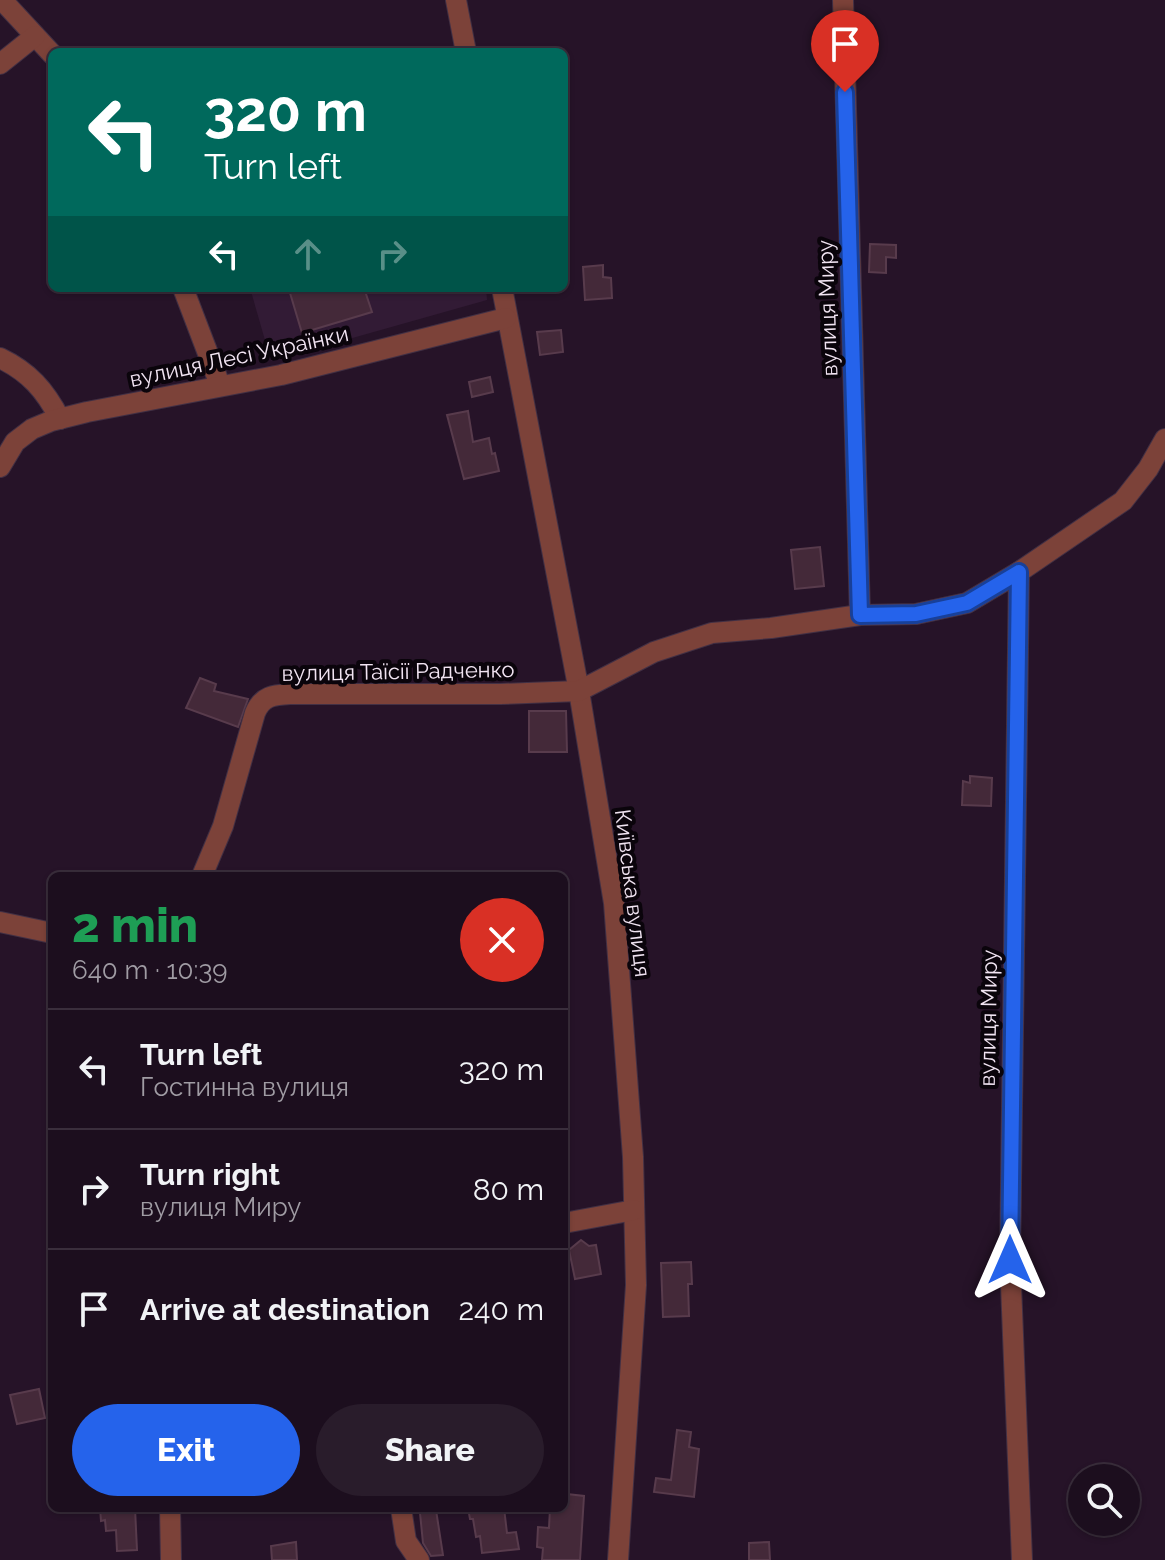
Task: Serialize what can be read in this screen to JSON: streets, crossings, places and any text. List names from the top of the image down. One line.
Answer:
{"streets":{"street":["вулиця Миру","вулиця Лесі Українки","вулиця Таїсії Радченко","Київська вулиця"]},"crossings":[["вулиця Лесі Українки","Київська вулиця"],["вулиця Таїсії Радченко","Київська вулиця"]],"page":{"turn":["320 m","Turn left"],"heading":["2 min","640 m · 10:39"],"list":[{"name":"Turn left","note":"Гостинна вулиця","value":"320 m"},{"name":"Turn right","note":"вулиця Миру","value":"80 m"},{"name":"Arrive at destination","value":"240 m"}],"buttons":["Exit","Share"]}}
